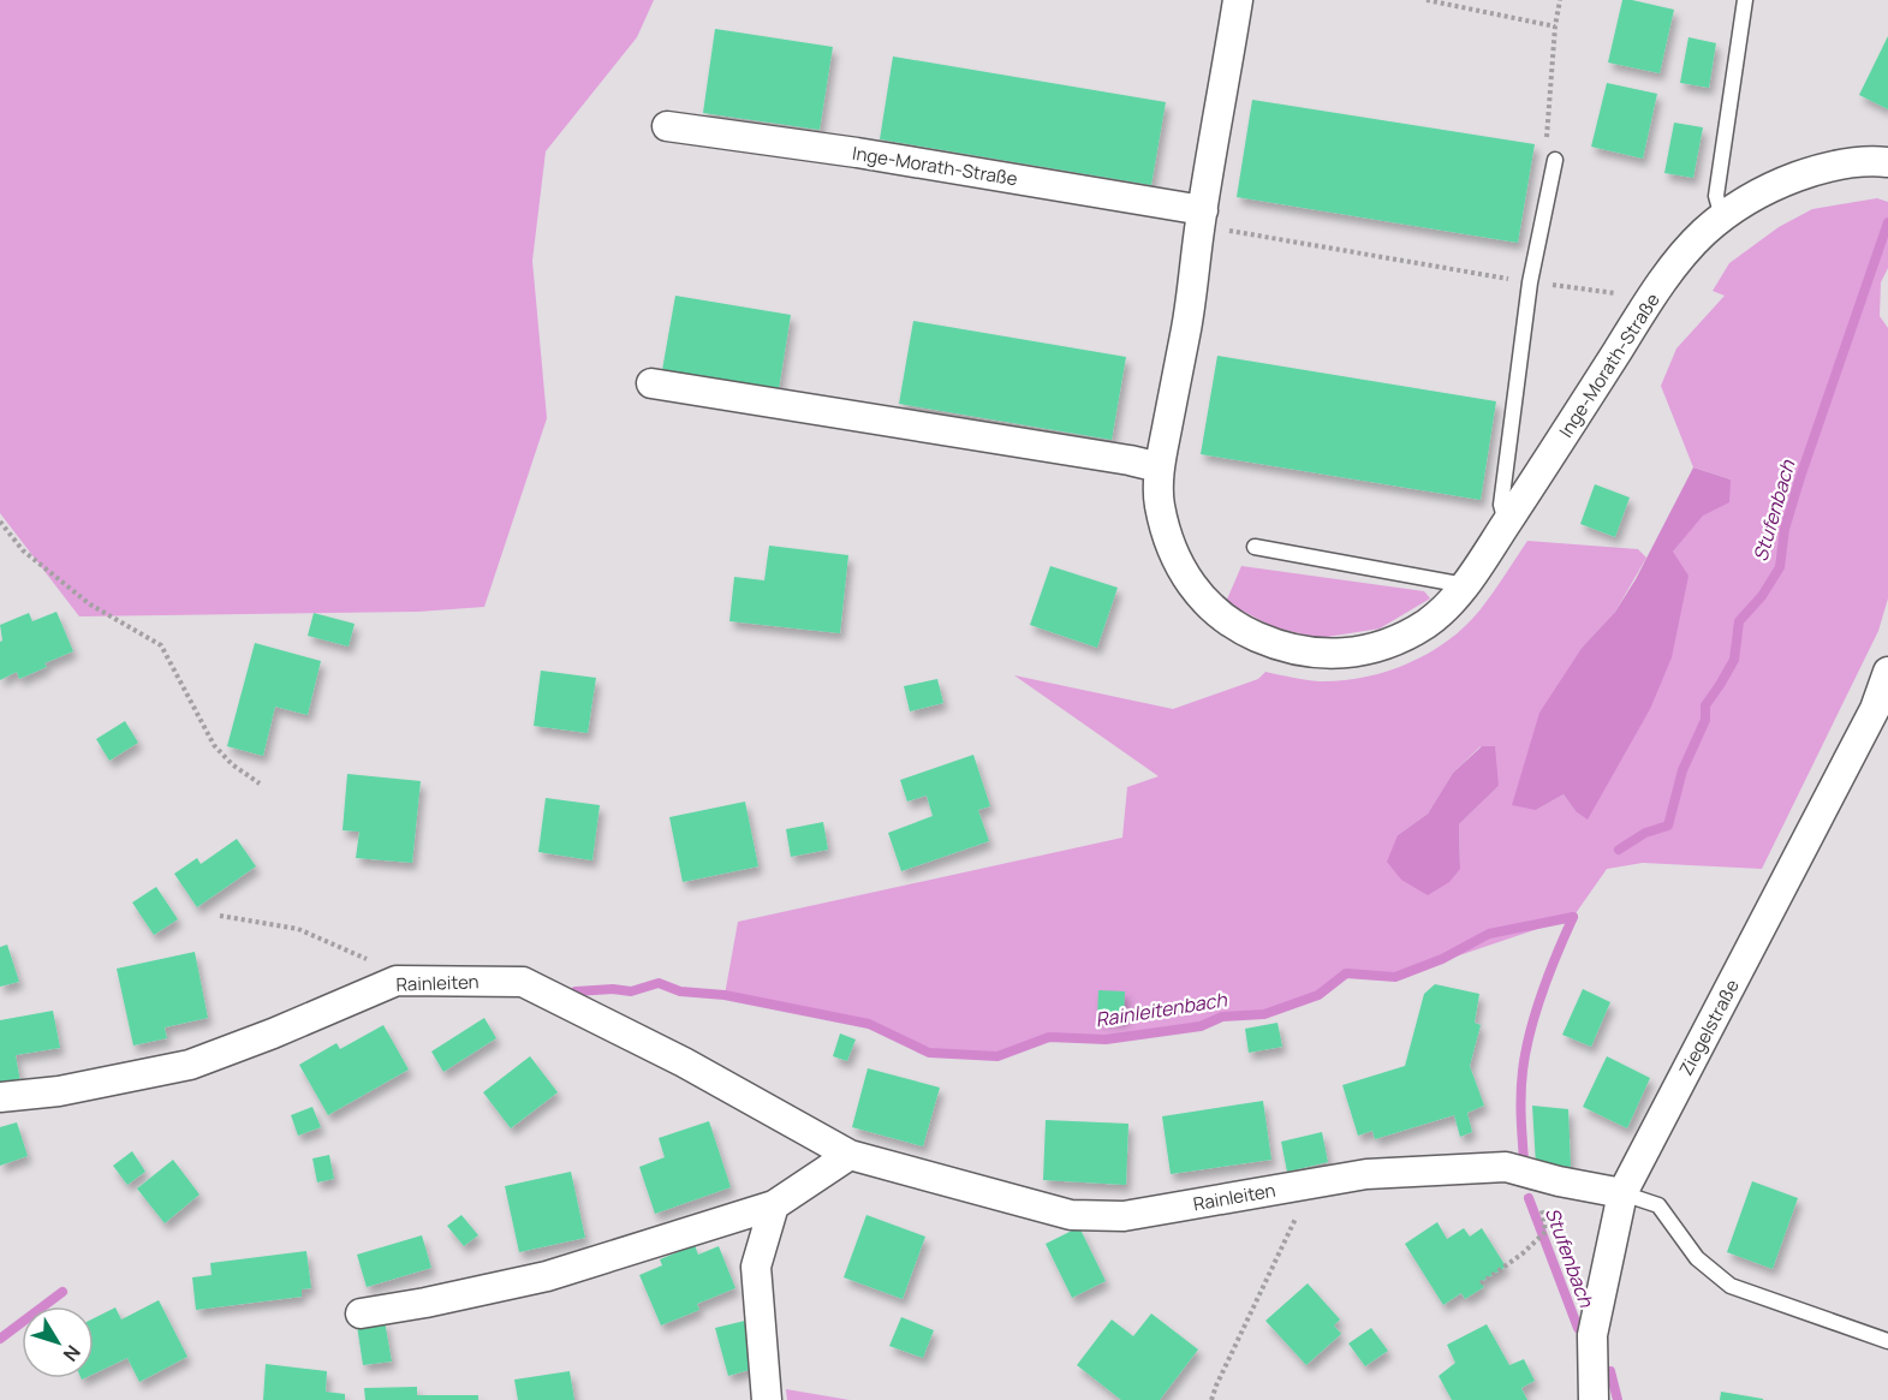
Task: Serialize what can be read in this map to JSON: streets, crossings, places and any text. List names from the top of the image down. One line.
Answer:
{"streets":{"street":["Inge-Morath-Straße","Rainleiten","Ziegelstraße"]},"crossings":[["Rainleiten","Ziegelstraße"]],"water":["Stufenbach","Rainleitenbach"],"north":"bottom right"}
